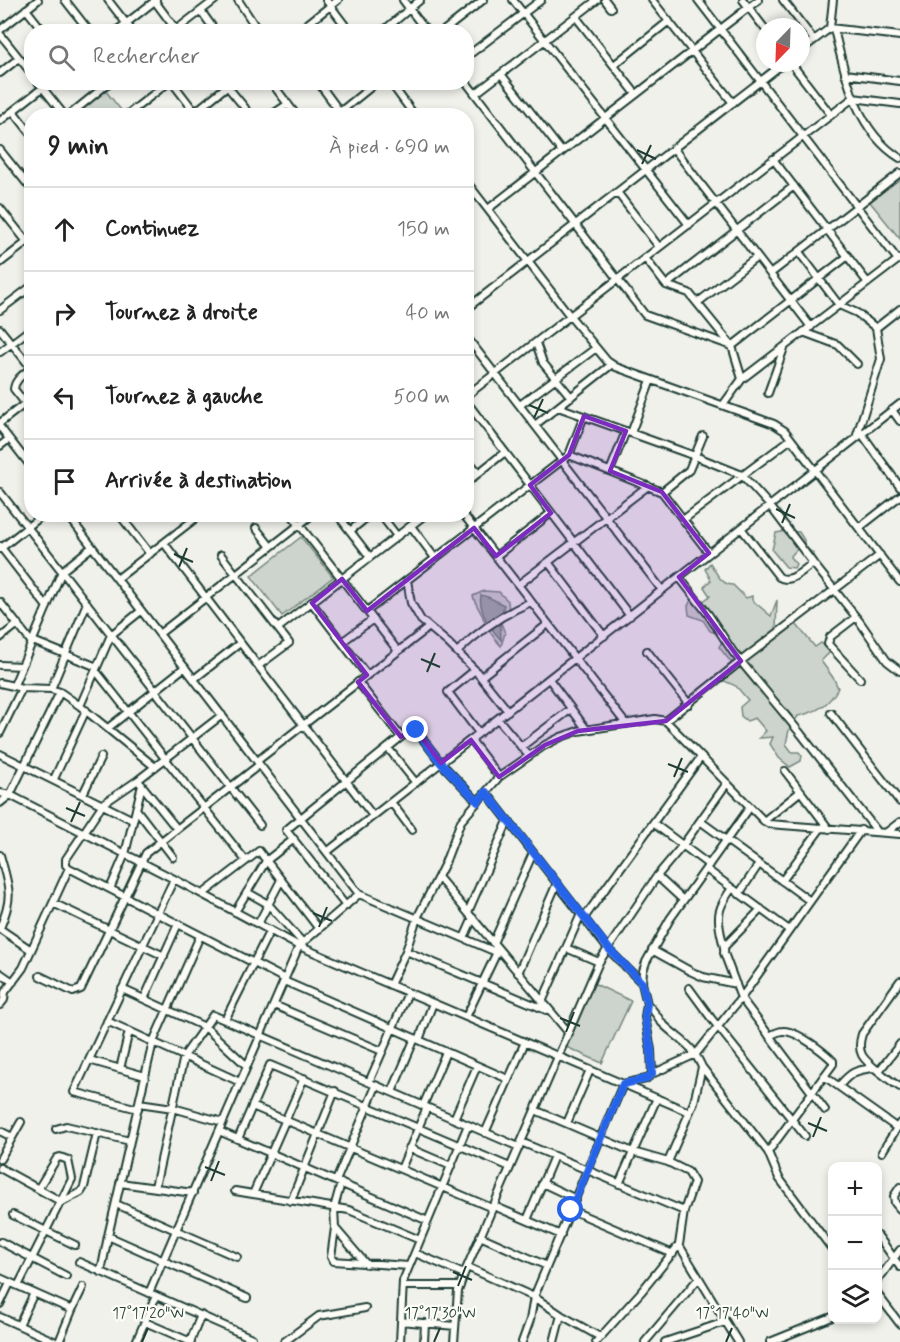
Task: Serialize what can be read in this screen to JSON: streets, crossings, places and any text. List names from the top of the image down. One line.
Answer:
{"north":"bottom left","page":{"search":"Rechercher","heading":["9 min","À pied · 690 m"],"list":[["Continuez","150 m"],["Tournez à droite","40 m"],["Tournez à gauche","500 m"],"Arrivée à destination"],"map_buttons":["+","−"]},"coordinates":["17°17'20\"W","17°17'30\"W","17°17'40\"W"]}
